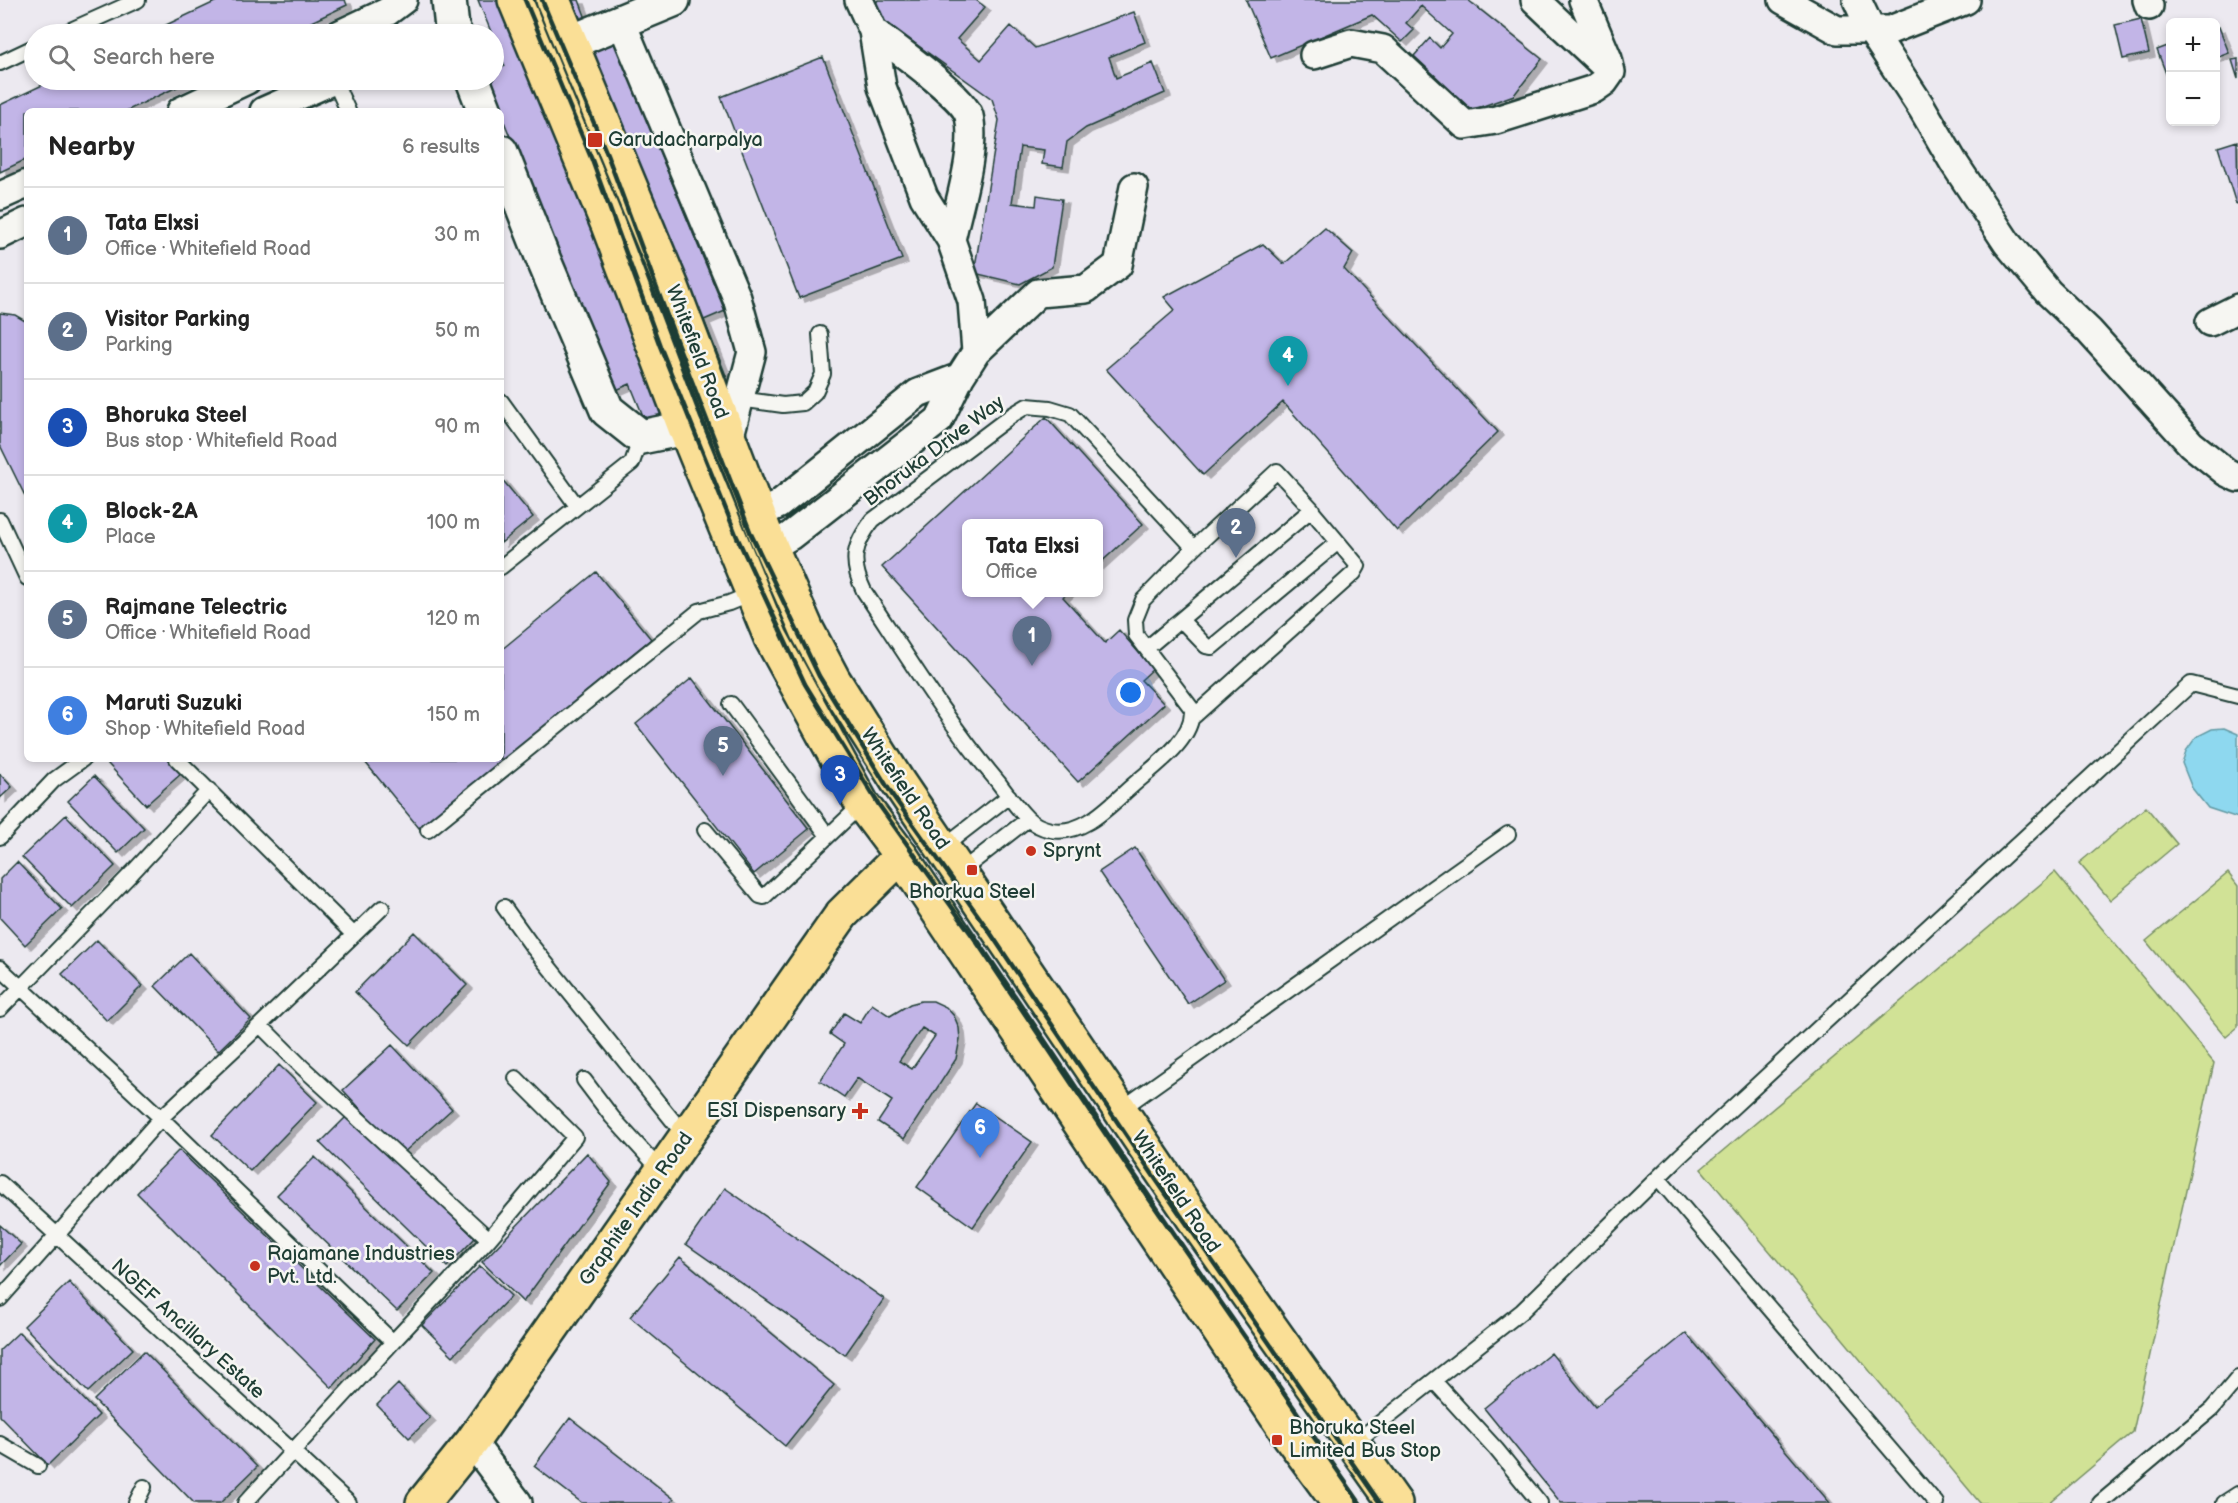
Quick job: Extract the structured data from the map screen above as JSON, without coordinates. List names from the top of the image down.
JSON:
{
  "streets": {
    "main road": ["Whitefield Road", "Graphite India Road"],
    "lane": ["Bhoruka Drive Way", "NGEF Ancillary Estate"]
  },
  "crossings": [
    ["Whitefield Road", "Graphite India Road"]
  ],
  "places": {
    "transit": ["Garudacharpalya", "Bhorkua Steel", "Bhoruka Steel Limited Bus Stop"],
    "other": ["Sprynt", "Rajamane Industries Pvt. Ltd."],
    "health": ["ESI Dispensary"]
  },
  "page": {
    "map_buttons": ["+", "−"],
    "search": "Search here",
    "heading": ["Nearby", "6 results"],
    "list": [
      {
        "mark": "1",
        "name": "Tata Elxsi",
        "note": "Office · Whitefield Road",
        "value": "30 m"
      },
      {
        "mark": "2",
        "name": "Visitor Parking",
        "note": "Parking",
        "value": "50 m"
      },
      {
        "mark": "3",
        "name": "Bhoruka Steel",
        "note": "Bus stop · Whitefield Road",
        "value": "90 m"
      },
      {
        "mark": "4",
        "name": "Block-2A",
        "note": "Place",
        "value": "100 m"
      },
      {
        "mark": "5",
        "name": "Rajmane Telectric",
        "note": "Office · Whitefield Road",
        "value": "120 m"
      },
      {
        "mark": "6",
        "name": "Maruti Suzuki",
        "note": "Shop · Whitefield Road",
        "value": "150 m"
      }
    ],
    "pins": [
      "4",
      "2",
      "1",
      "5",
      "3",
      "6"
    ],
    "popup": ["Tata Elxsi", "Office"]
  }
}
